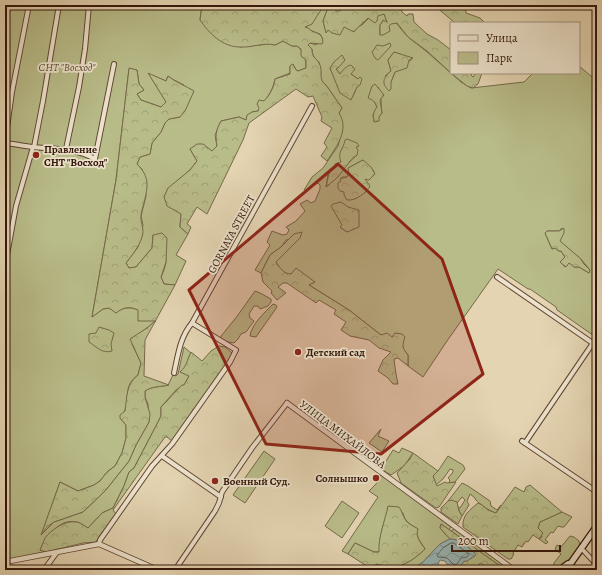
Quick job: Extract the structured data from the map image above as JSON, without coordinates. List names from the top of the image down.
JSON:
{
  "streets": {
    "street": ["GORNAYA STREET", "УЛИЦА МИХАЙЛОВА"]
  },
  "parks": ["СНТ \"Восход\""],
  "places": [
    "Правление СНТ \"Восход\"",
    "Детский сад",
    "Солнышко",
    "Военный Суд."
  ],
  "legend": ["Улица", "Парк"],
  "scale_bar": "200 m"
}
